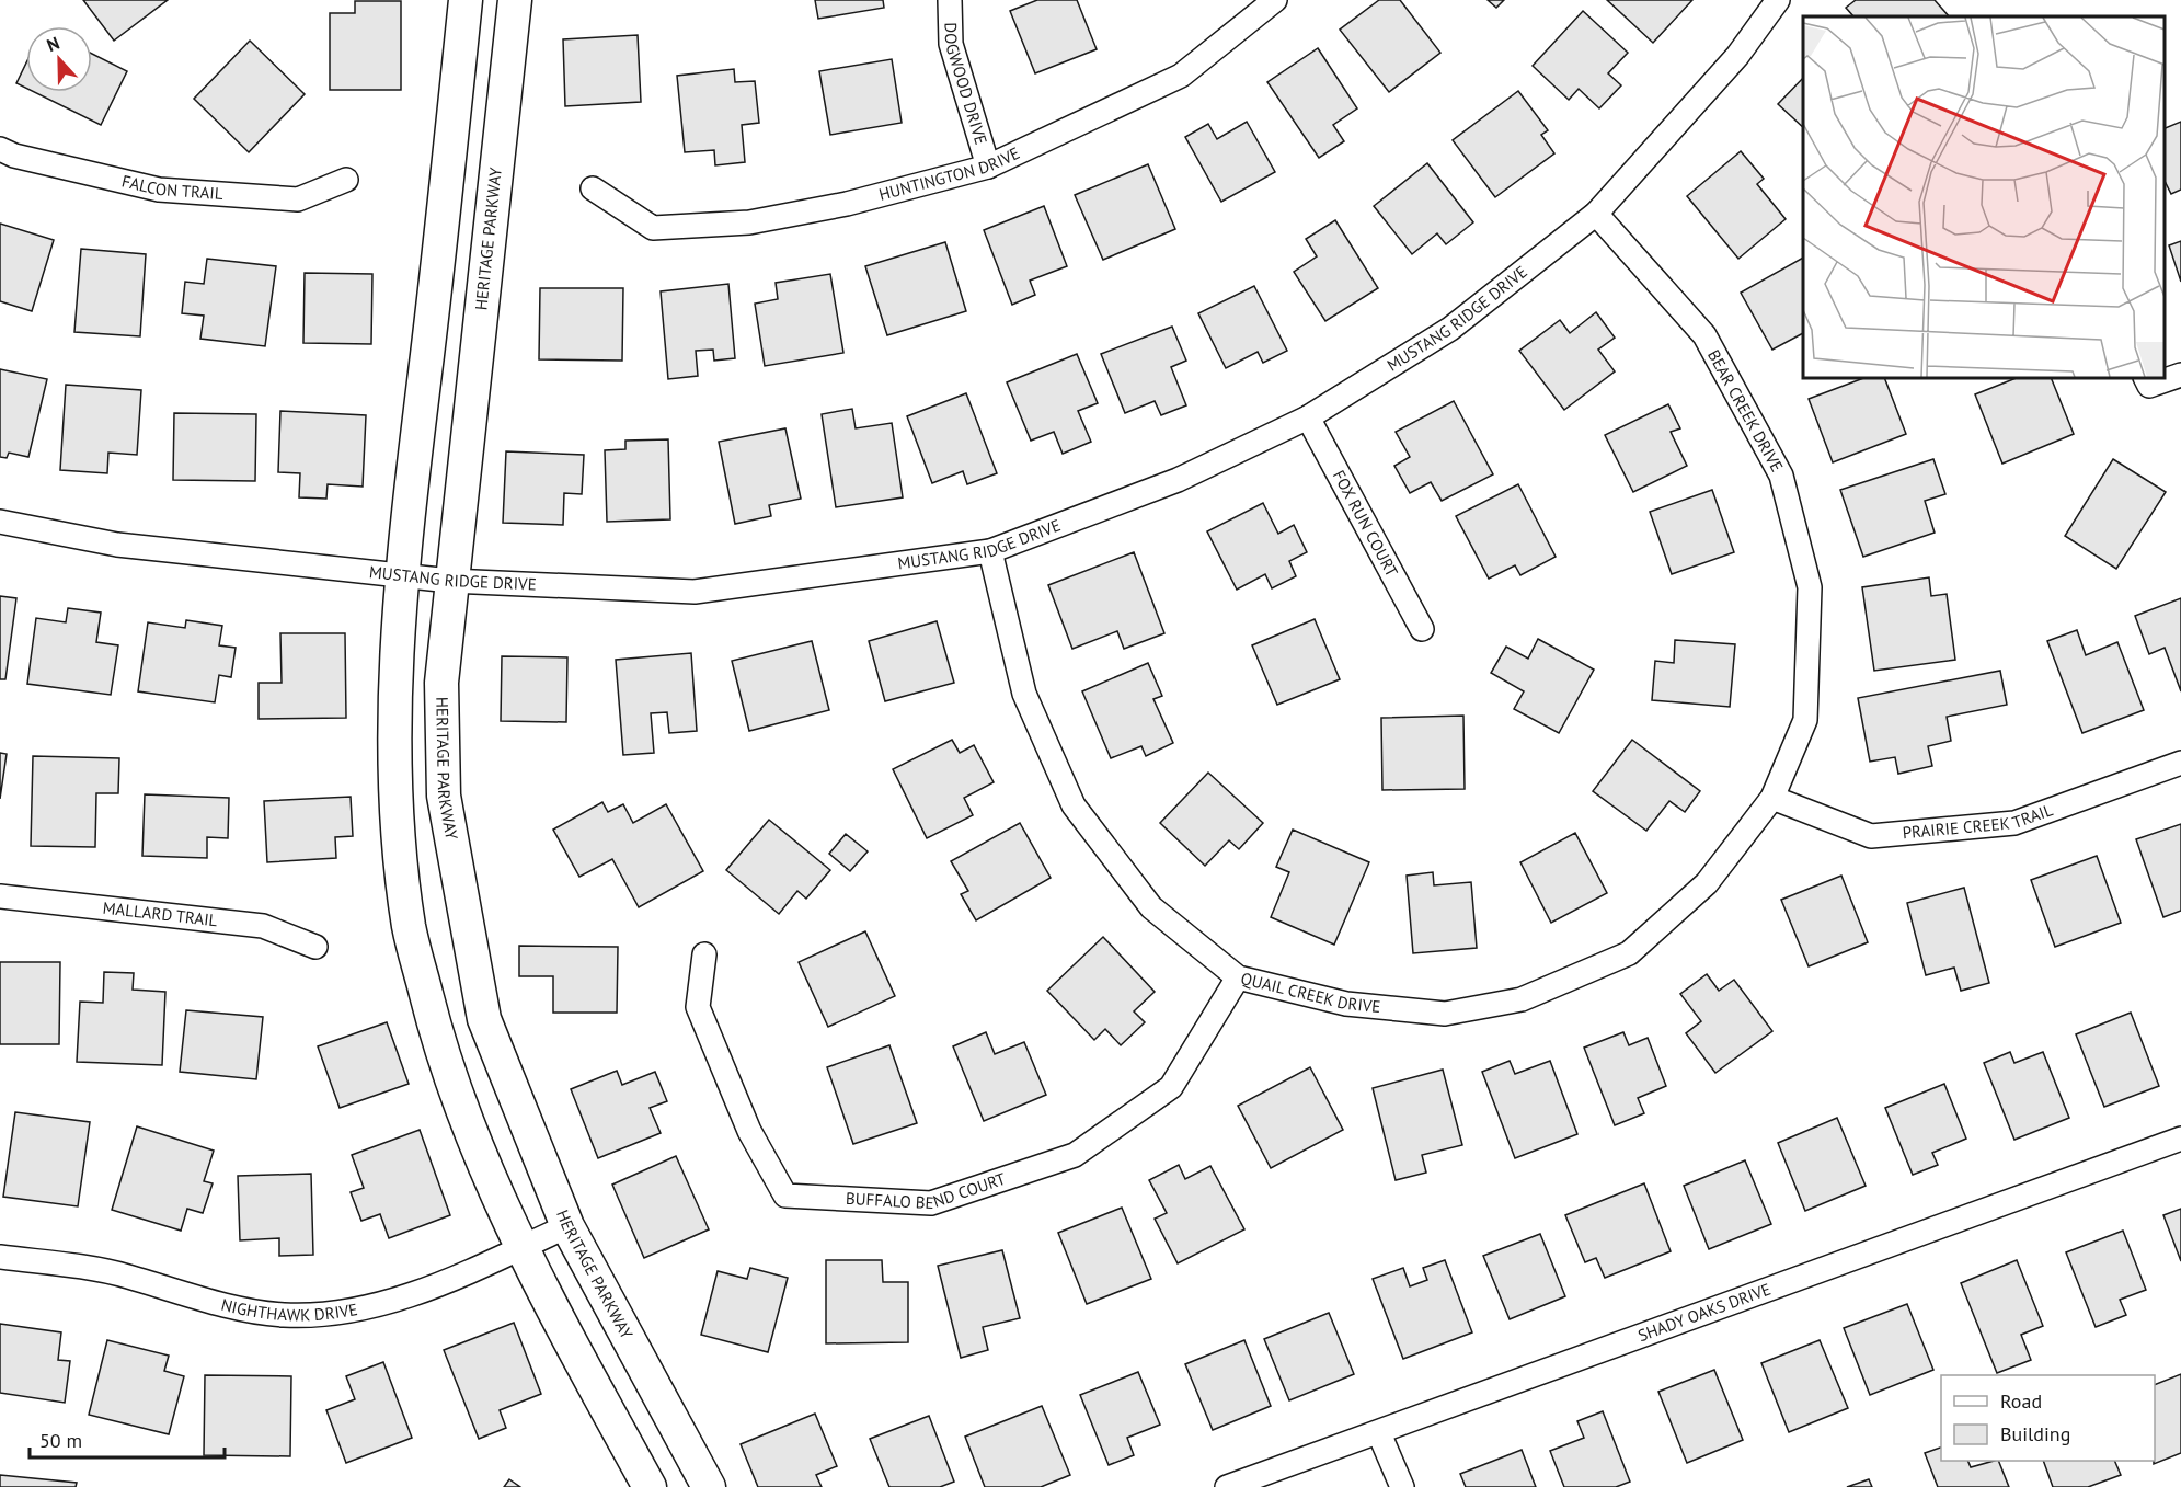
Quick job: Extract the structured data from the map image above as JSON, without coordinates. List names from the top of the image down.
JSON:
{
  "streets": {
    "main road": ["HERITAGE PARKWAY"],
    "street": [
      "DOGWOOD DRIVE",
      "HUNTINGTON DRIVE",
      "FALCON TRAIL",
      "MUSTANG RIDGE DRIVE",
      "BEAR CREEK DRIVE",
      "FOX RUN COURT",
      "PRAIRIE CREEK TRAIL",
      "MALLARD TRAIL",
      "QUAIL CREEK DRIVE",
      "BUFFALO BEND COURT",
      "NIGHTHAWK DRIVE",
      "SHADY OAKS DRIVE"
    ]
  },
  "crossings": [
    ["DOGWOOD DRIVE", "HUNTINGTON DRIVE"],
    ["HERITAGE PARKWAY", "MUSTANG RIDGE DRIVE"],
    ["HERITAGE PARKWAY", "NIGHTHAWK DRIVE"],
    ["MUSTANG RIDGE DRIVE", "BEAR CREEK DRIVE"],
    ["MUSTANG RIDGE DRIVE", "FOX RUN COURT"],
    ["MUSTANG RIDGE DRIVE", "QUAIL CREEK DRIVE"],
    ["BEAR CREEK DRIVE", "PRAIRIE CREEK TRAIL"],
    ["BEAR CREEK DRIVE", "QUAIL CREEK DRIVE"],
    ["PRAIRIE CREEK TRAIL", "QUAIL CREEK DRIVE"],
    ["QUAIL CREEK DRIVE", "BUFFALO BEND COURT"]
  ],
  "legend": ["Road", "Building"],
  "scale_bar": "50 m",
  "north": "top"
}
